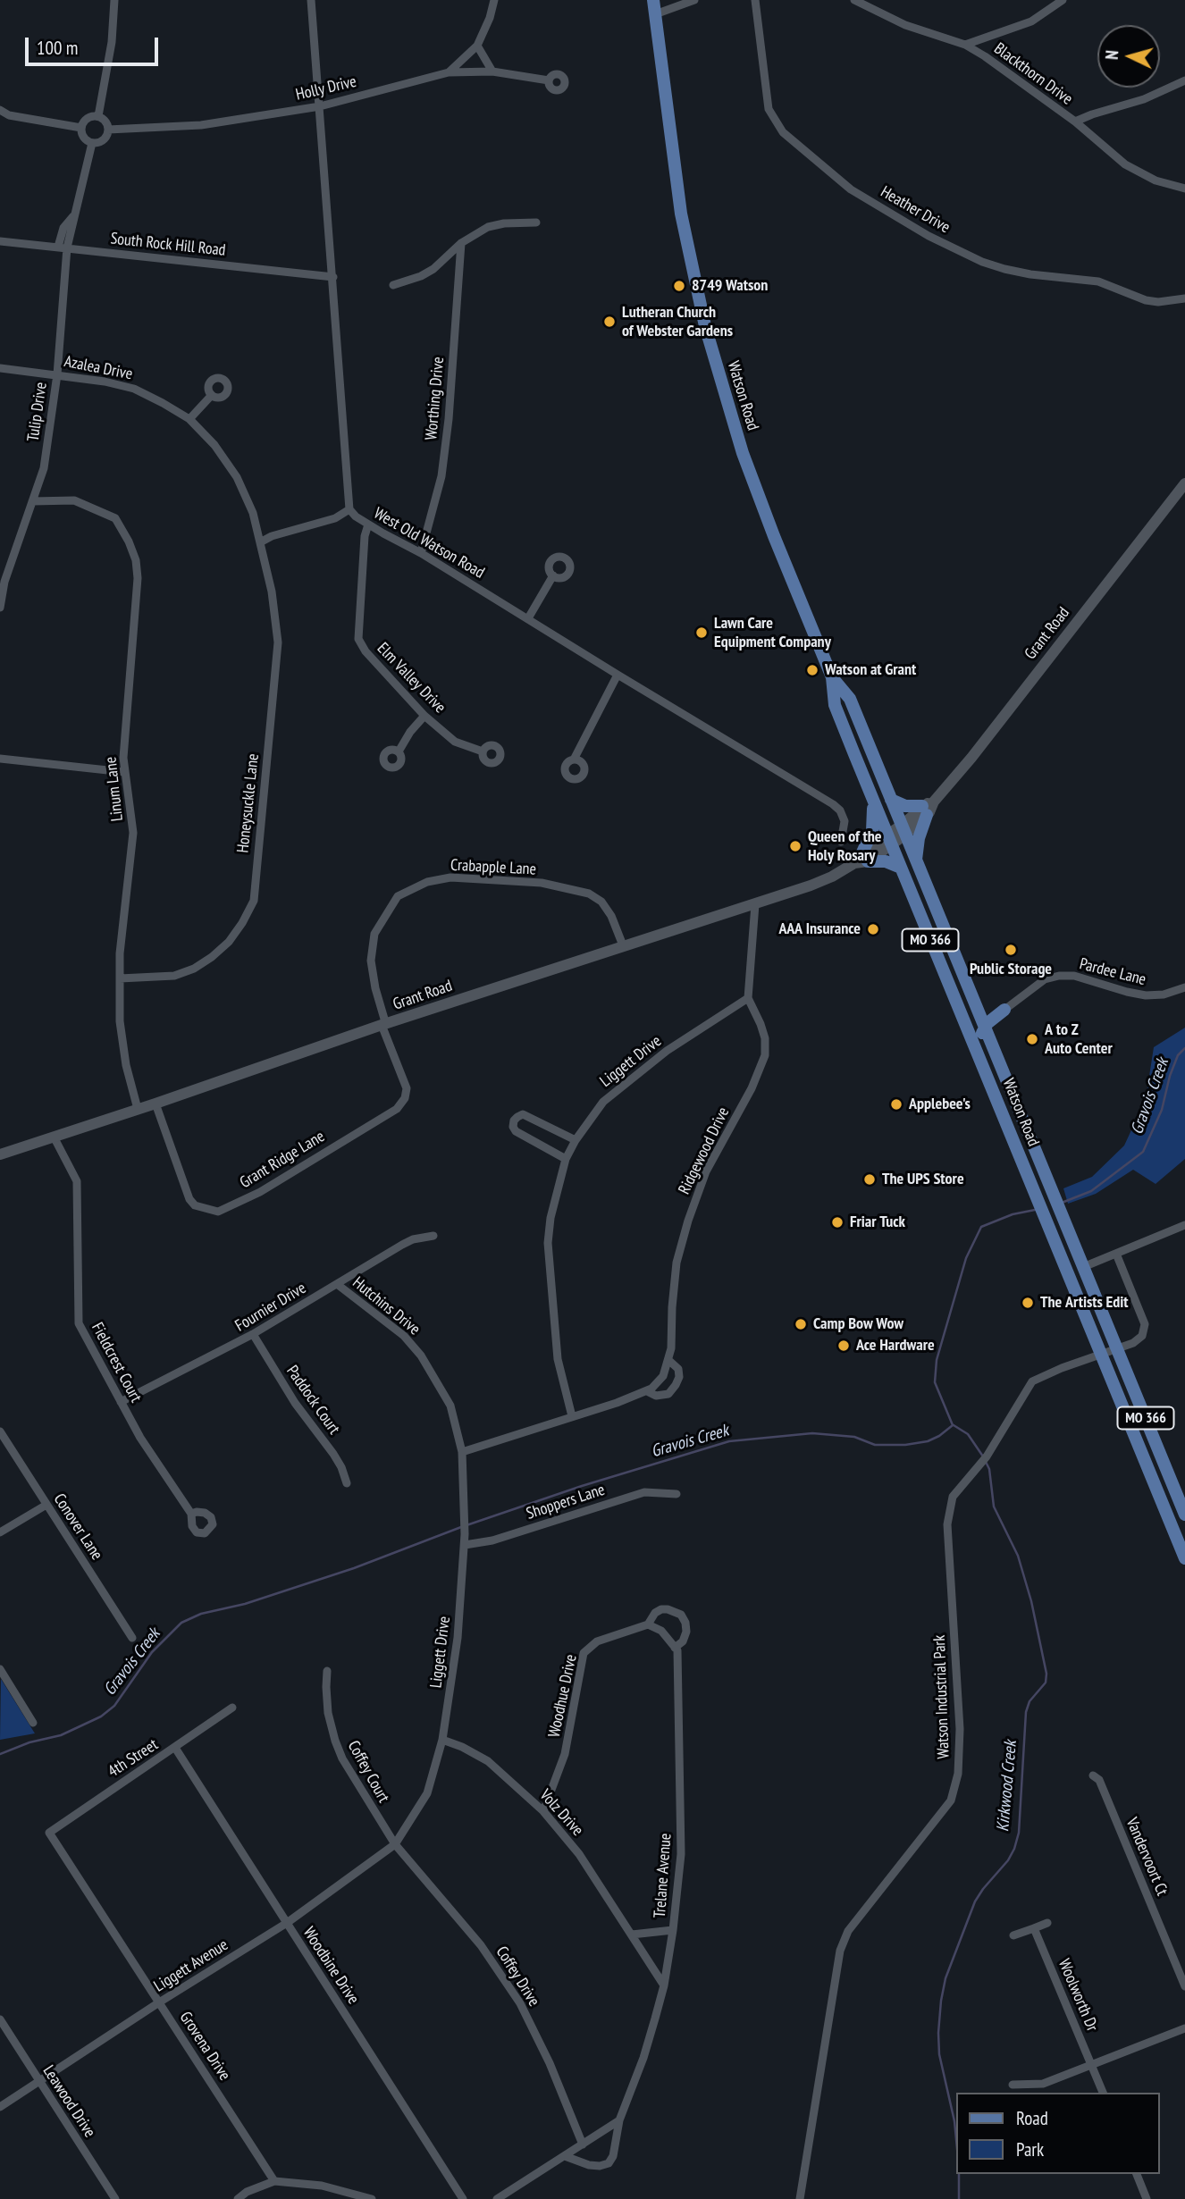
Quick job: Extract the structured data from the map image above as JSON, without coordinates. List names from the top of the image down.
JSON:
{
  "streets": {
    "main road": ["Watson Road", "MO 366"],
    "street": [
      "Blackthorn Drive",
      "Holly Drive",
      "Heather Drive",
      "South Rock Hill Road",
      "Azalea Drive",
      "Worthing Drive",
      "Tulip Drive",
      "West Old Watson Road",
      "Grant Road",
      "Elm Valley Drive",
      "Linum Lane",
      "Honeysuckle Lane",
      "Crabapple Lane",
      "Pardee Lane",
      "Liggett Drive",
      "Ridgewood Drive",
      "Grant Ridge Lane",
      "Hutchins Drive",
      "Fournier Drive",
      "Fieldcrest Court",
      "Paddock Court",
      "Shoppers Lane",
      "Conover Lane",
      "Woodhue Drive",
      "Watson Industrial Park",
      "4th Street",
      "Coffey Court",
      "Volz Drive",
      "Vandervoort Ct",
      "Trelane Avenue",
      "Liggett Avenue",
      "Woodbine Drive",
      "Coffey Drive",
      "Woolworth Dr",
      "Grovena Drive",
      "Leawood Drive"
    ]
  },
  "crossings": [
    ["Holly Drive", "Tulip Drive"],
    ["Holly Drive", "West Old Watson Road"],
    ["South Rock Hill Road", "Tulip Drive"],
    ["South Rock Hill Road", "West Old Watson Road"],
    ["Azalea Drive", "Tulip Drive"],
    ["Azalea Drive", "Honeysuckle Lane"],
    ["Watson Road", "Grant Road"],
    ["Watson Road", "Watson Industrial Park"],
    ["Worthing Drive", "West Old Watson Road"],
    ["Tulip Drive", "Linum Lane"],
    ["West Old Watson Road", "Elm Valley Drive"],
    ["Grant Road", "Linum Lane"],
    ["Grant Road", "Crabapple Lane"],
    ["Grant Road", "Grant Ridge Lane"],
    ["Grant Road", "Fieldcrest Court"],
    ["Linum Lane", "Honeysuckle Lane"],
    ["Crabapple Lane", "Grant Ridge Lane"],
    ["Liggett Drive", "Ridgewood Drive"],
    ["Liggett Drive", "Hutchins Drive"],
    ["Liggett Drive", "Shoppers Lane"],
    ["Liggett Drive", "Coffey Court"],
    ["Liggett Drive", "Volz Drive"],
    ["Liggett Drive", "Liggett Avenue"],
    ["Liggett Drive", "Coffey Drive"],
    ["Ridgewood Drive", "Hutchins Drive"],
    ["Hutchins Drive", "Fournier Drive"],
    ["Fournier Drive", "Fieldcrest Court"],
    ["Fournier Drive", "Paddock Court"],
    ["Woodhue Drive", "Volz Drive"],
    ["Woodhue Drive", "Trelane Avenue"],
    ["4th Street", "Woodbine Drive"],
    ["4th Street", "Grovena Drive"],
    ["Coffey Court", "Liggett Avenue"],
    ["Coffey Court", "Coffey Drive"],
    ["Volz Drive", "Trelane Avenue"],
    ["Liggett Avenue", "Woodbine Drive"],
    ["Liggett Avenue", "Coffey Drive"],
    ["Liggett Avenue", "Grovena Drive"],
    ["Liggett Avenue", "Leawood Drive"]
  ],
  "water": ["Gravois Creek", "Kirkwood Creek"],
  "places": [
    "8749 Watson",
    "Lutheran Church of Webster Gardens",
    "Lawn Care Equipment Company",
    "Watson at Grant",
    "Queen of the Holy Rosary",
    "AAA Insurance",
    "Public Storage",
    "A to Z Auto Center",
    "Applebee's",
    "The UPS Store",
    "Friar Tuck",
    "The Artists Edit",
    "Camp Bow Wow",
    "Ace Hardware"
  ],
  "legend": ["Road", "Park"],
  "scale_bar": "100 m",
  "north": "left"
}
